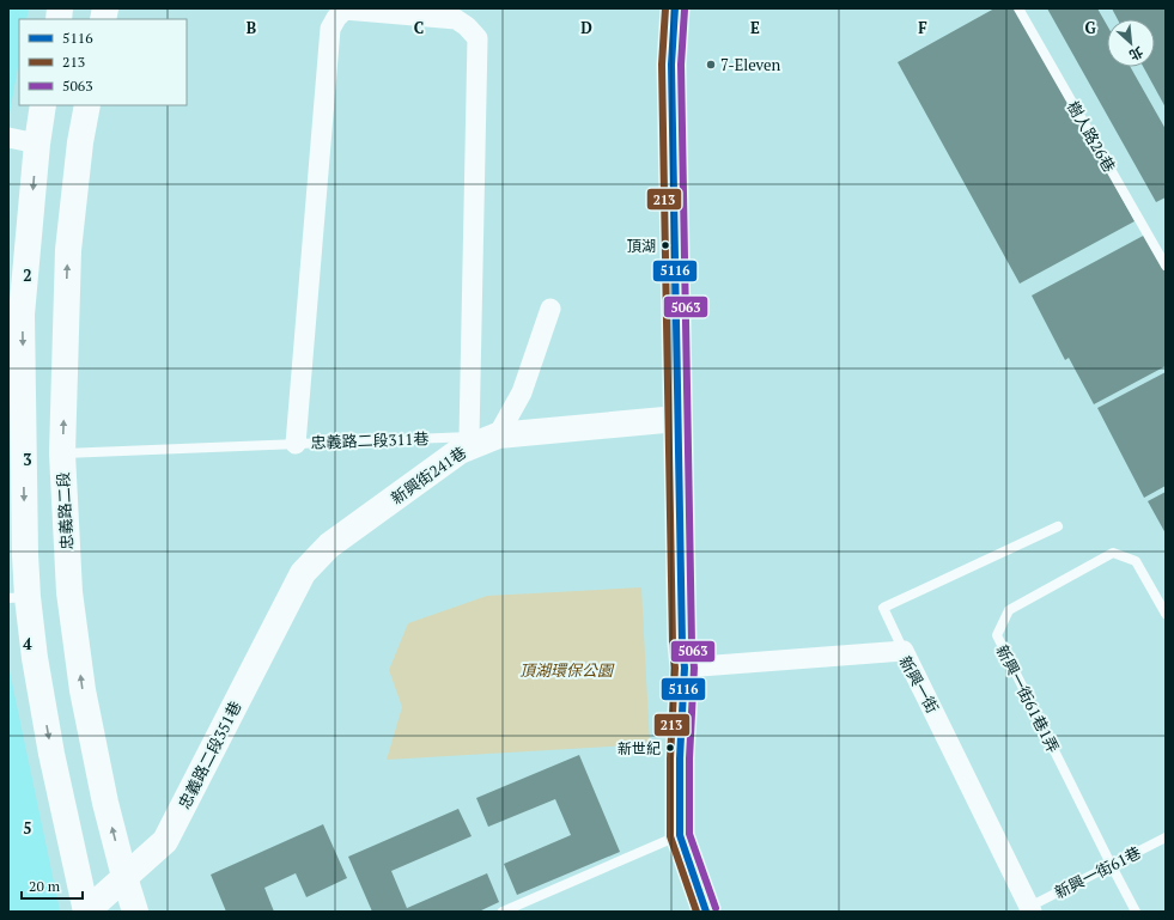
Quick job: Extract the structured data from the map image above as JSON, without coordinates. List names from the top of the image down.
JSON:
{
  "streets": {
    "main road": [
      "忠義路二段311巷",
      "新興街241巷",
      "忠義路二段",
      "忠義路二段351巷"
    ],
    "street": ["新興一街"],
    "lane": ["樹人路26巷", "新興一街61巷1弄", "新興一街61巷"]
  },
  "crossings": [
    ["忠義路二段311巷", "新興街241巷"],
    ["忠義路二段311巷", "忠義路二段"],
    ["新興街241巷", "忠義路二段351巷"],
    ["忠義路二段", "忠義路二段351巷"],
    ["新興一街", "新興一街61巷"],
    ["新興一街61巷1弄", "新興一街61巷"]
  ],
  "parks": ["頂湖環保公園"],
  "places": ["7-Eleven", "頂湖", "新世紀"],
  "lines": ["transit line 5116", "transit line 213", "transit line 5063"],
  "legend": ["5116", "213", "5063"],
  "scale_bar": "20 m",
  "north": "bottom right",
  "grid": {
    "columns": [
      "B",
      "C",
      "D",
      "E",
      "F",
      "G"
    ],
    "rows": [
      "2",
      "3",
      "4",
      "5"
    ]
  }
}
